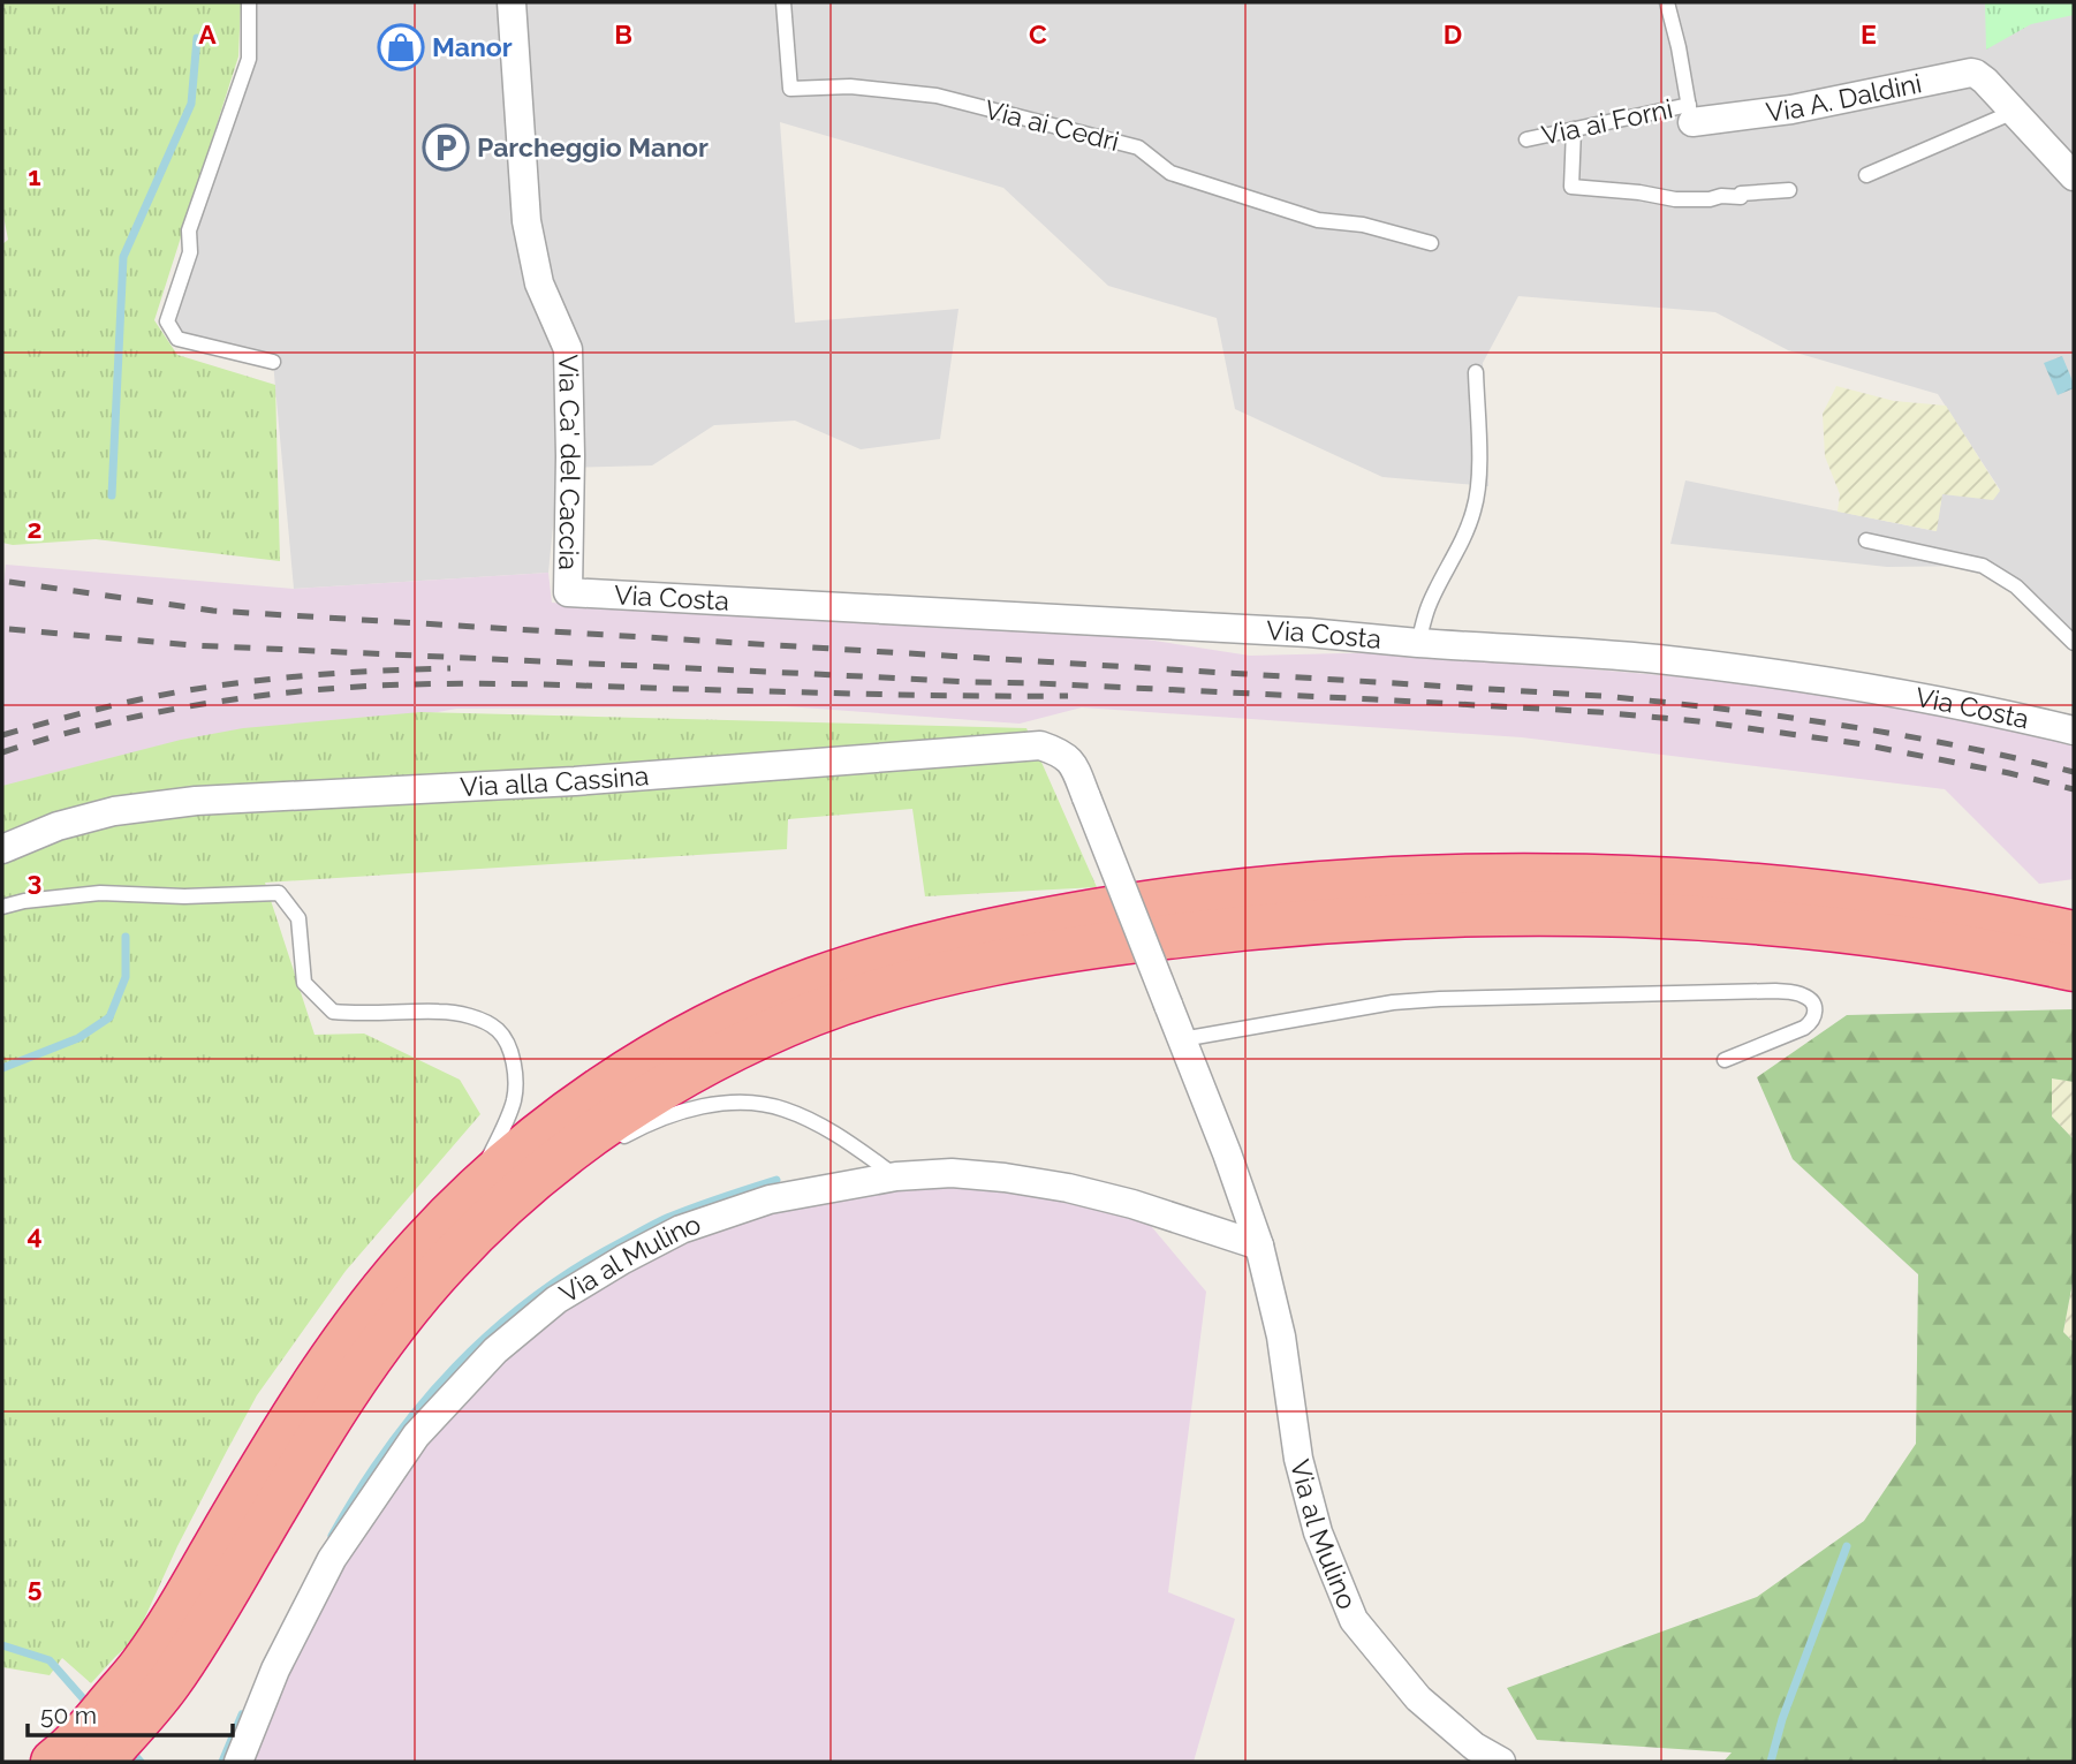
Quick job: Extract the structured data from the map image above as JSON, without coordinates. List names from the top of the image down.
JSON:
{
  "streets": {
    "street": [
      "Via A. Daldini",
      "Via Ca' del Caccia",
      "Via Costa",
      "Via alla Cassina",
      "Via al Mulino"
    ],
    "lane": ["Via ai Forni", "Via ai Cedri"]
  },
  "crossings": [
    ["Via A. Daldini", "Via ai Forni"],
    ["Via Ca' del Caccia", "Via Costa"],
    ["Via alla Cassina", "Via al Mulino"]
  ],
  "places": {
    "shop": ["Manor"],
    "parking": ["Parcheggio Manor"]
  },
  "scale_bar": "50 m",
  "grid": {
    "columns": [
      "A",
      "B",
      "C",
      "D",
      "E"
    ],
    "rows": [
      "1",
      "2",
      "3",
      "4",
      "5"
    ]
  }
}
